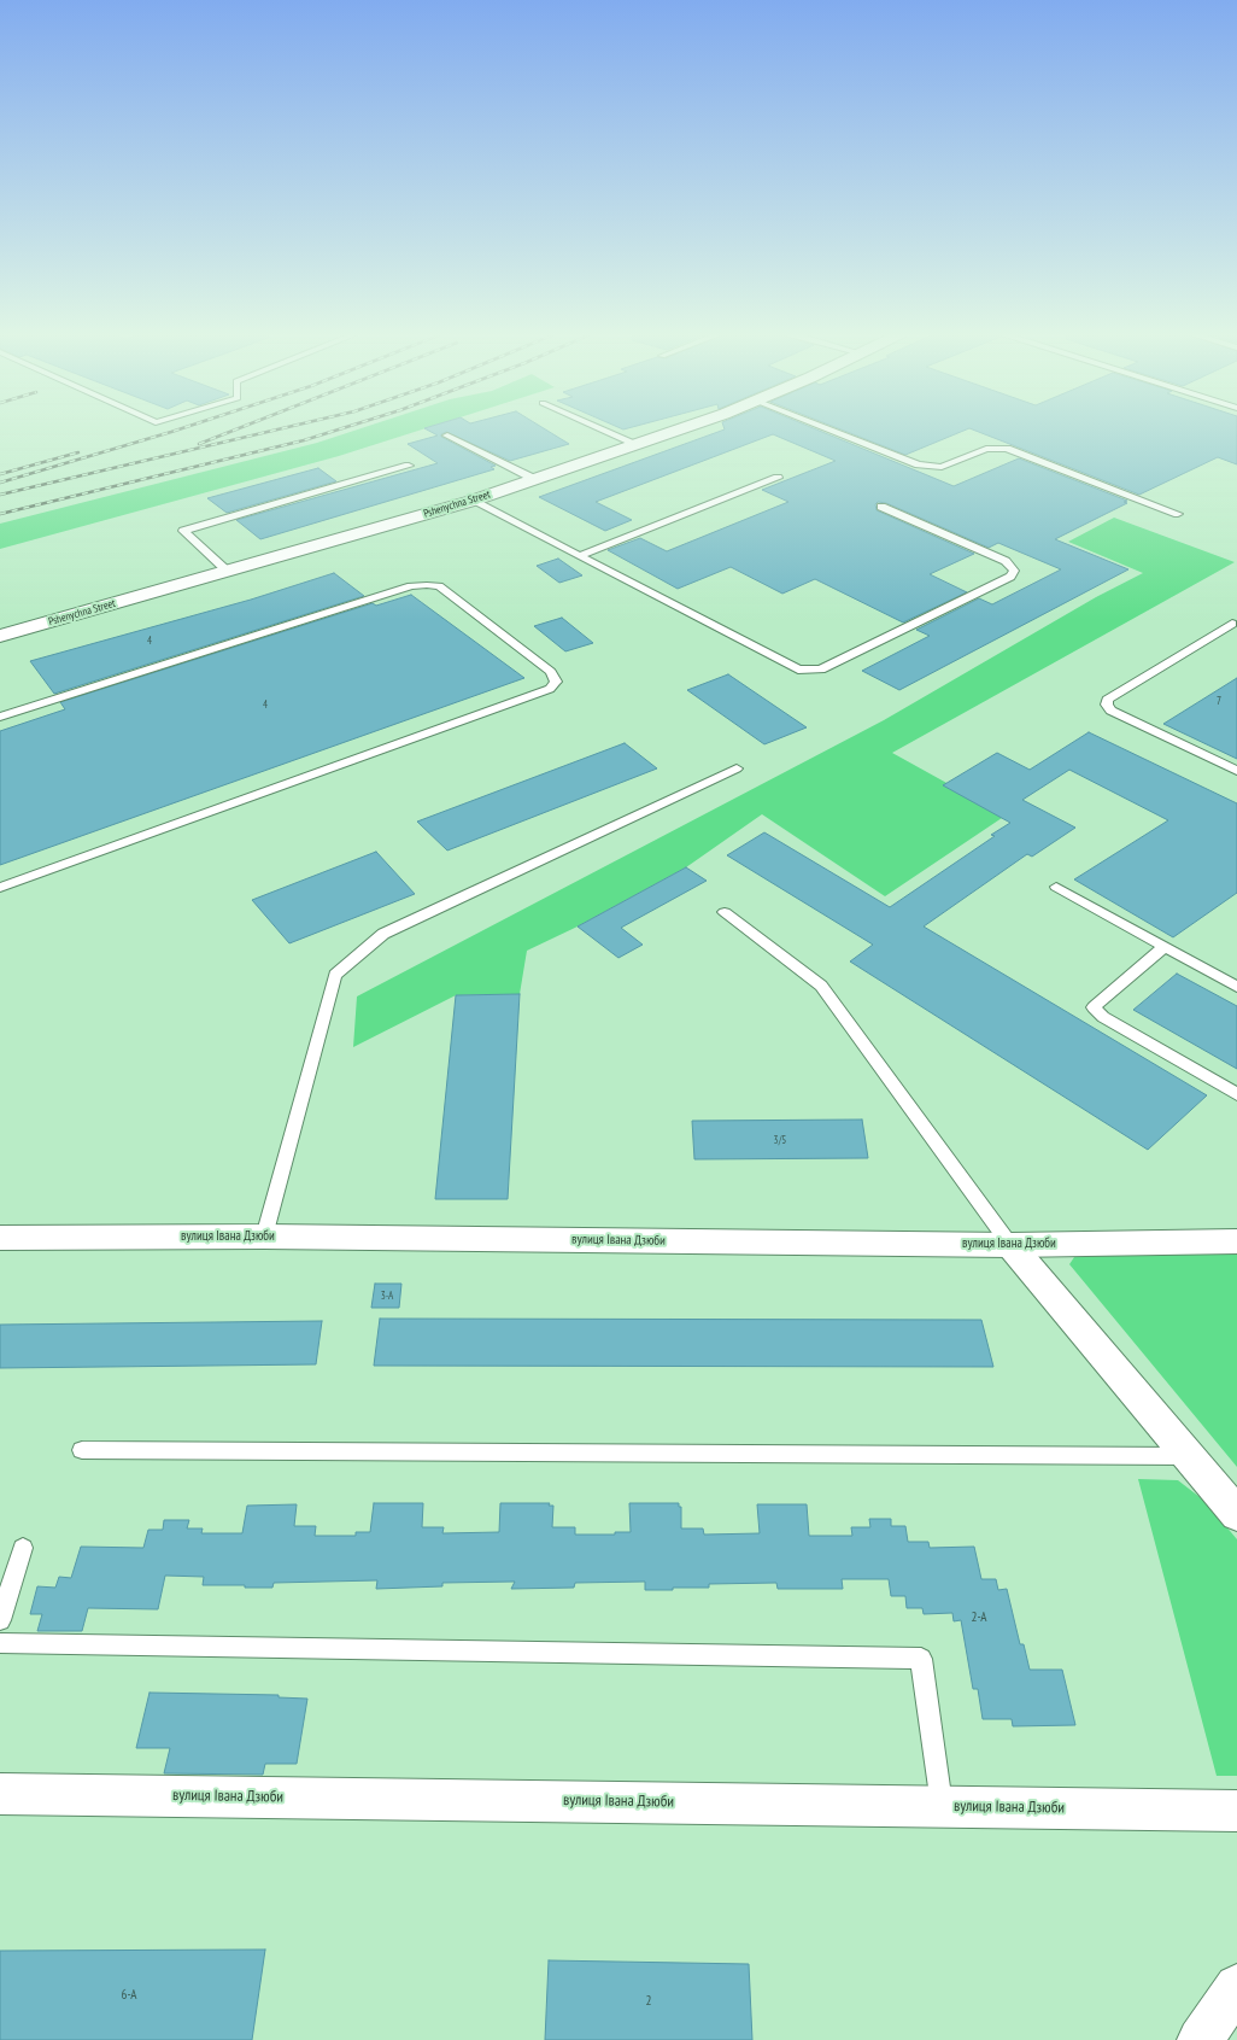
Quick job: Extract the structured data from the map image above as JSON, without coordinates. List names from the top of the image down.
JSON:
{
  "streets": {
    "street": ["Pshenychna Street", "вулиця Івана Дзюби"]
  },
  "house_numbers": [
    "4",
    "7",
    "4",
    "3/5",
    "3-А",
    "2-А",
    "6-А",
    "2"
  ]
}
